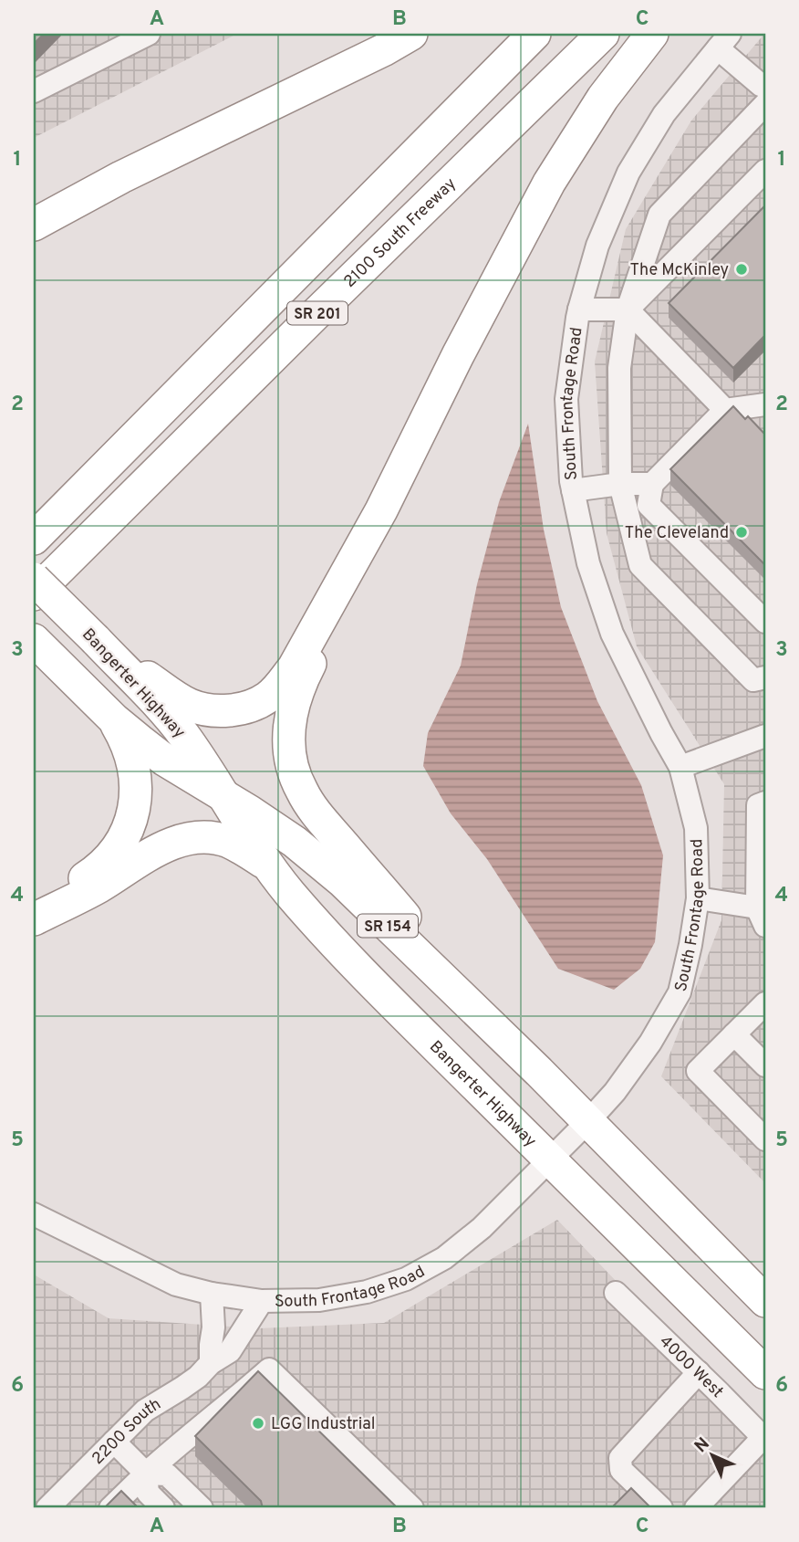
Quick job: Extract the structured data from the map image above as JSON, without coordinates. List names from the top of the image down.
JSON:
{
  "streets": {
    "highway": [
      "2100 South Freeway",
      "SR 201",
      "Bangerter Highway",
      "SR 154"
    ],
    "street": ["South Frontage Road", "4000 West", "2200 South"]
  },
  "crossings": [
    ["South Frontage Road", "Bangerter Highway"],
    ["South Frontage Road", "2200 South"]
  ],
  "places": ["The McKinley", "The Cleveland", "LGG Industrial"],
  "north": "top left",
  "grid": {
    "columns": ["A", "B", "C"],
    "rows": [
      "1",
      "2",
      "3",
      "4",
      "5",
      "6"
    ]
  }
}
